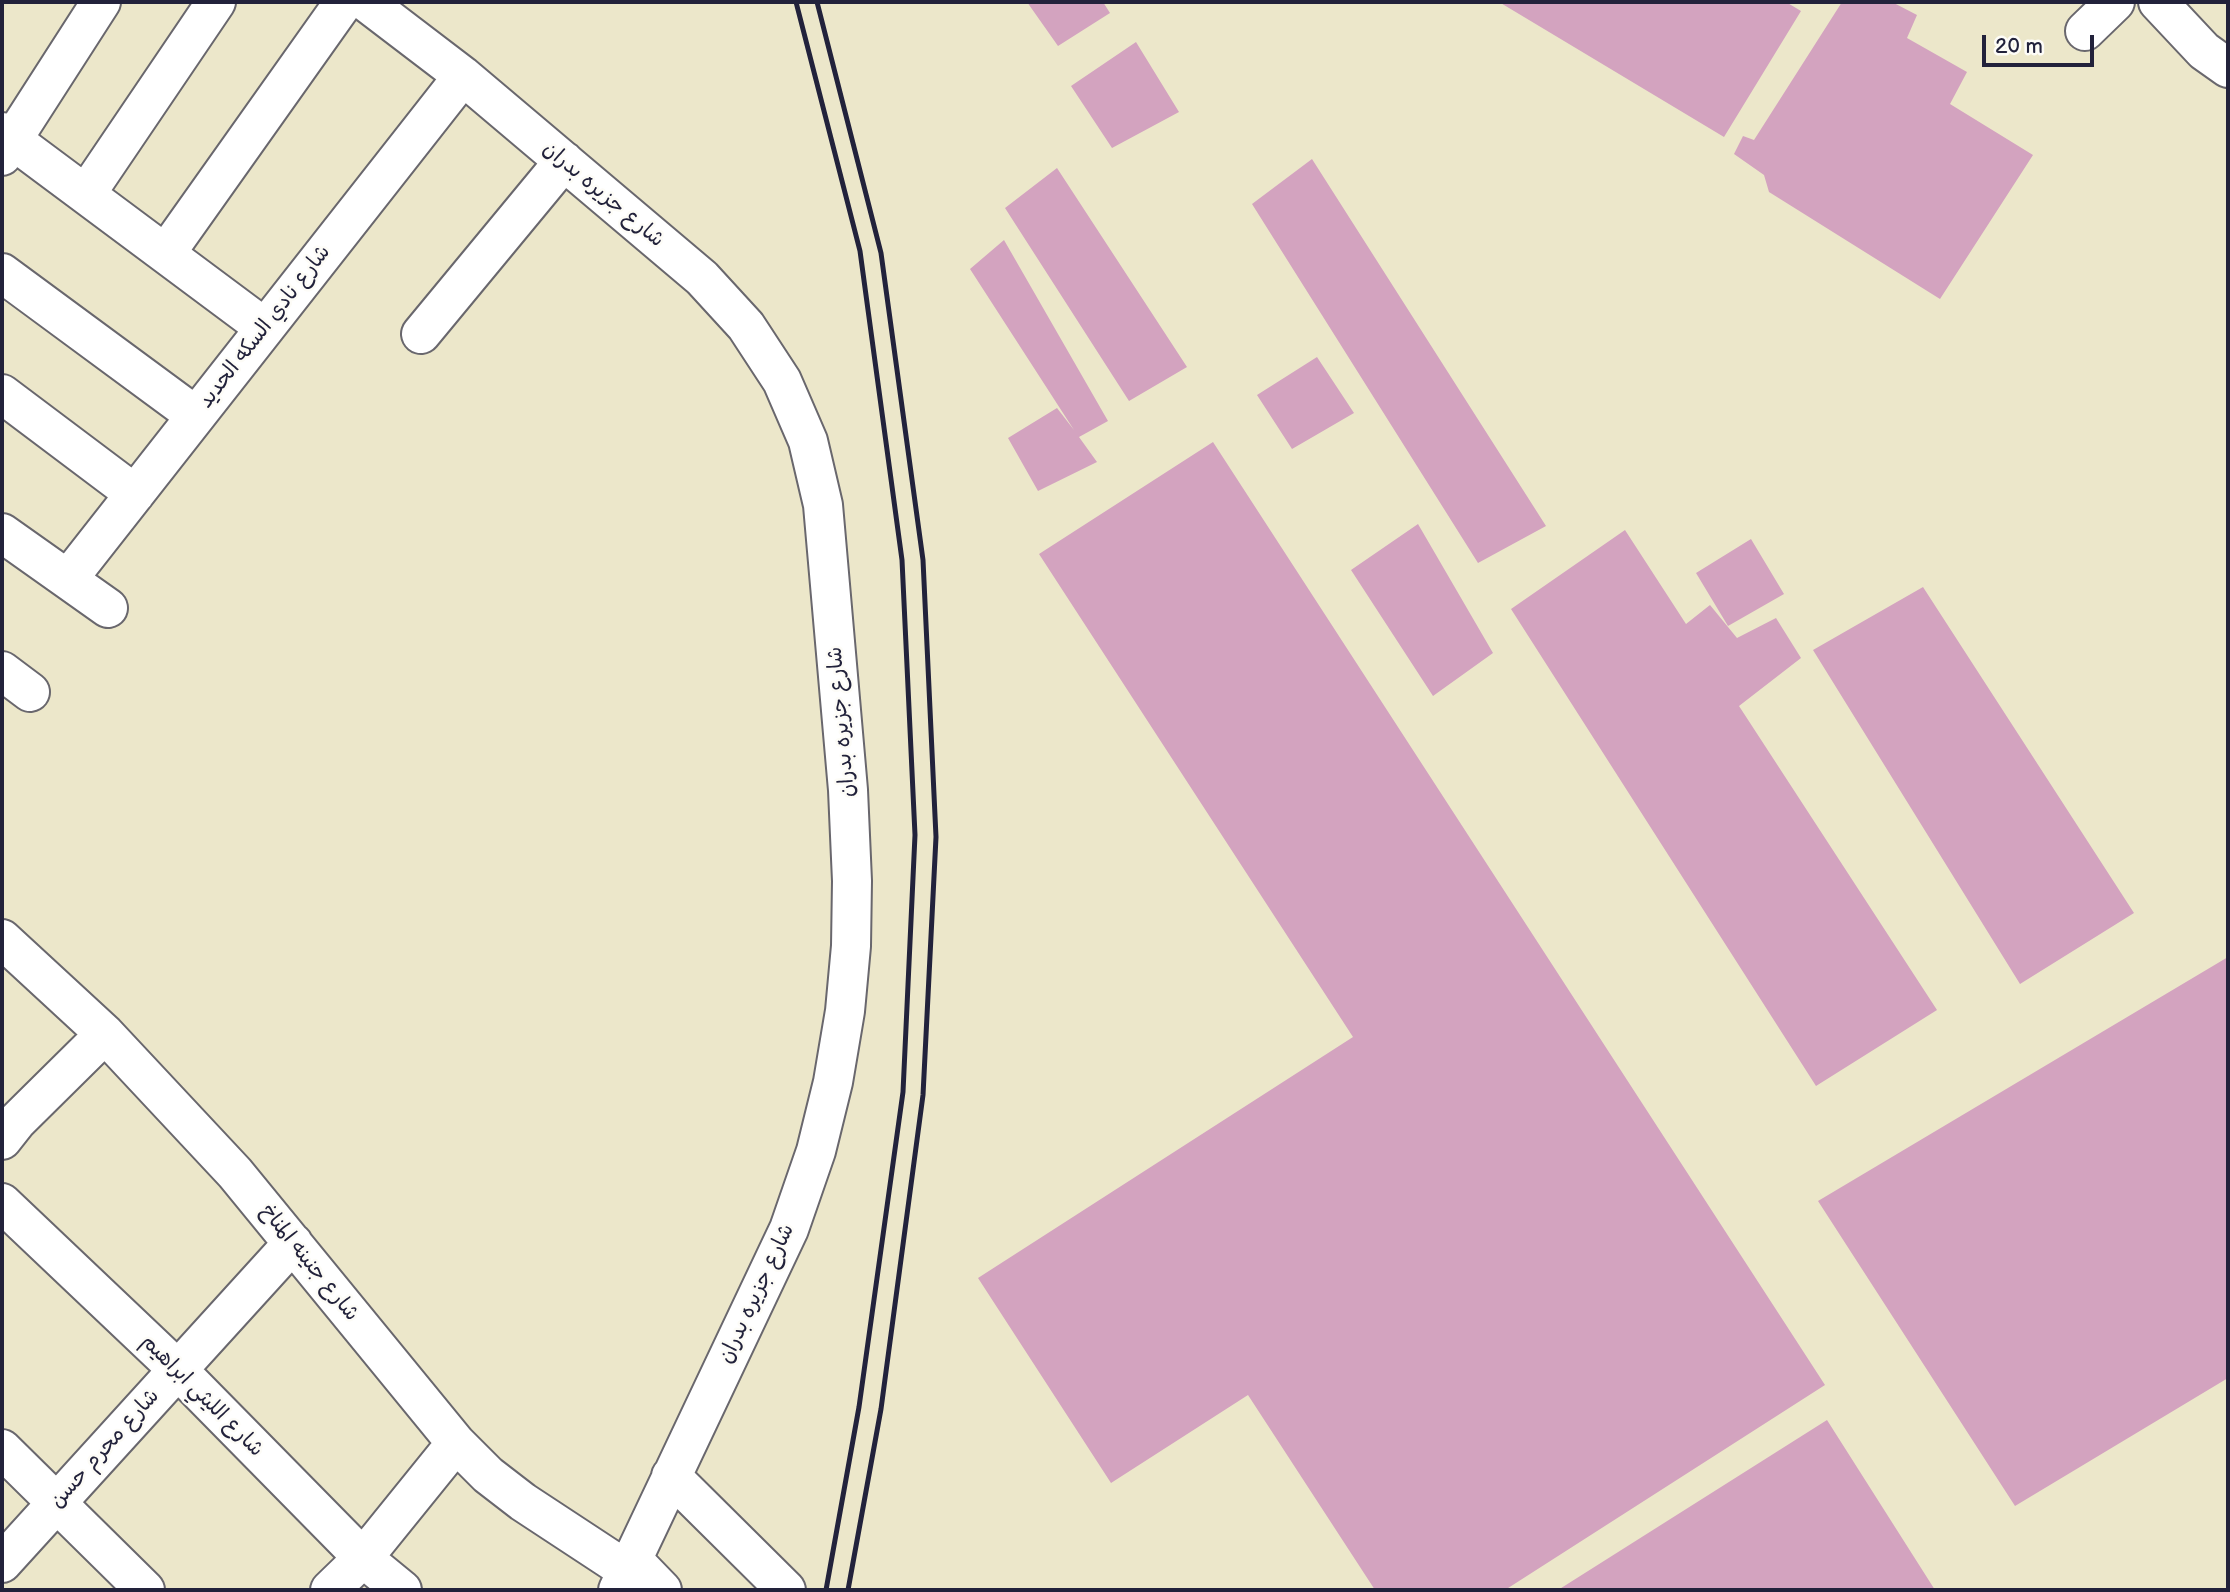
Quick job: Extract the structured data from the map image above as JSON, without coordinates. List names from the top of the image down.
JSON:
{
  "streets": {
    "street": [
      "شارع جزيره بدران",
      "شارع نادي السكه الحديد",
      "شارع جنينه المناخ",
      "شارع الليثي ابراهيم",
      "شارع محرم حسن"
    ]
  },
  "crossings": [
    ["شارع جزيره بدران", "شارع نادي السكه الحديد"],
    ["شارع جزيره بدران", "شارع جنينه المناخ"],
    ["شارع جنينه المناخ", "شارع محرم حسن"],
    ["شارع الليثي ابراهيم", "شارع محرم حسن"]
  ],
  "scale_bar": "20 m"
}
